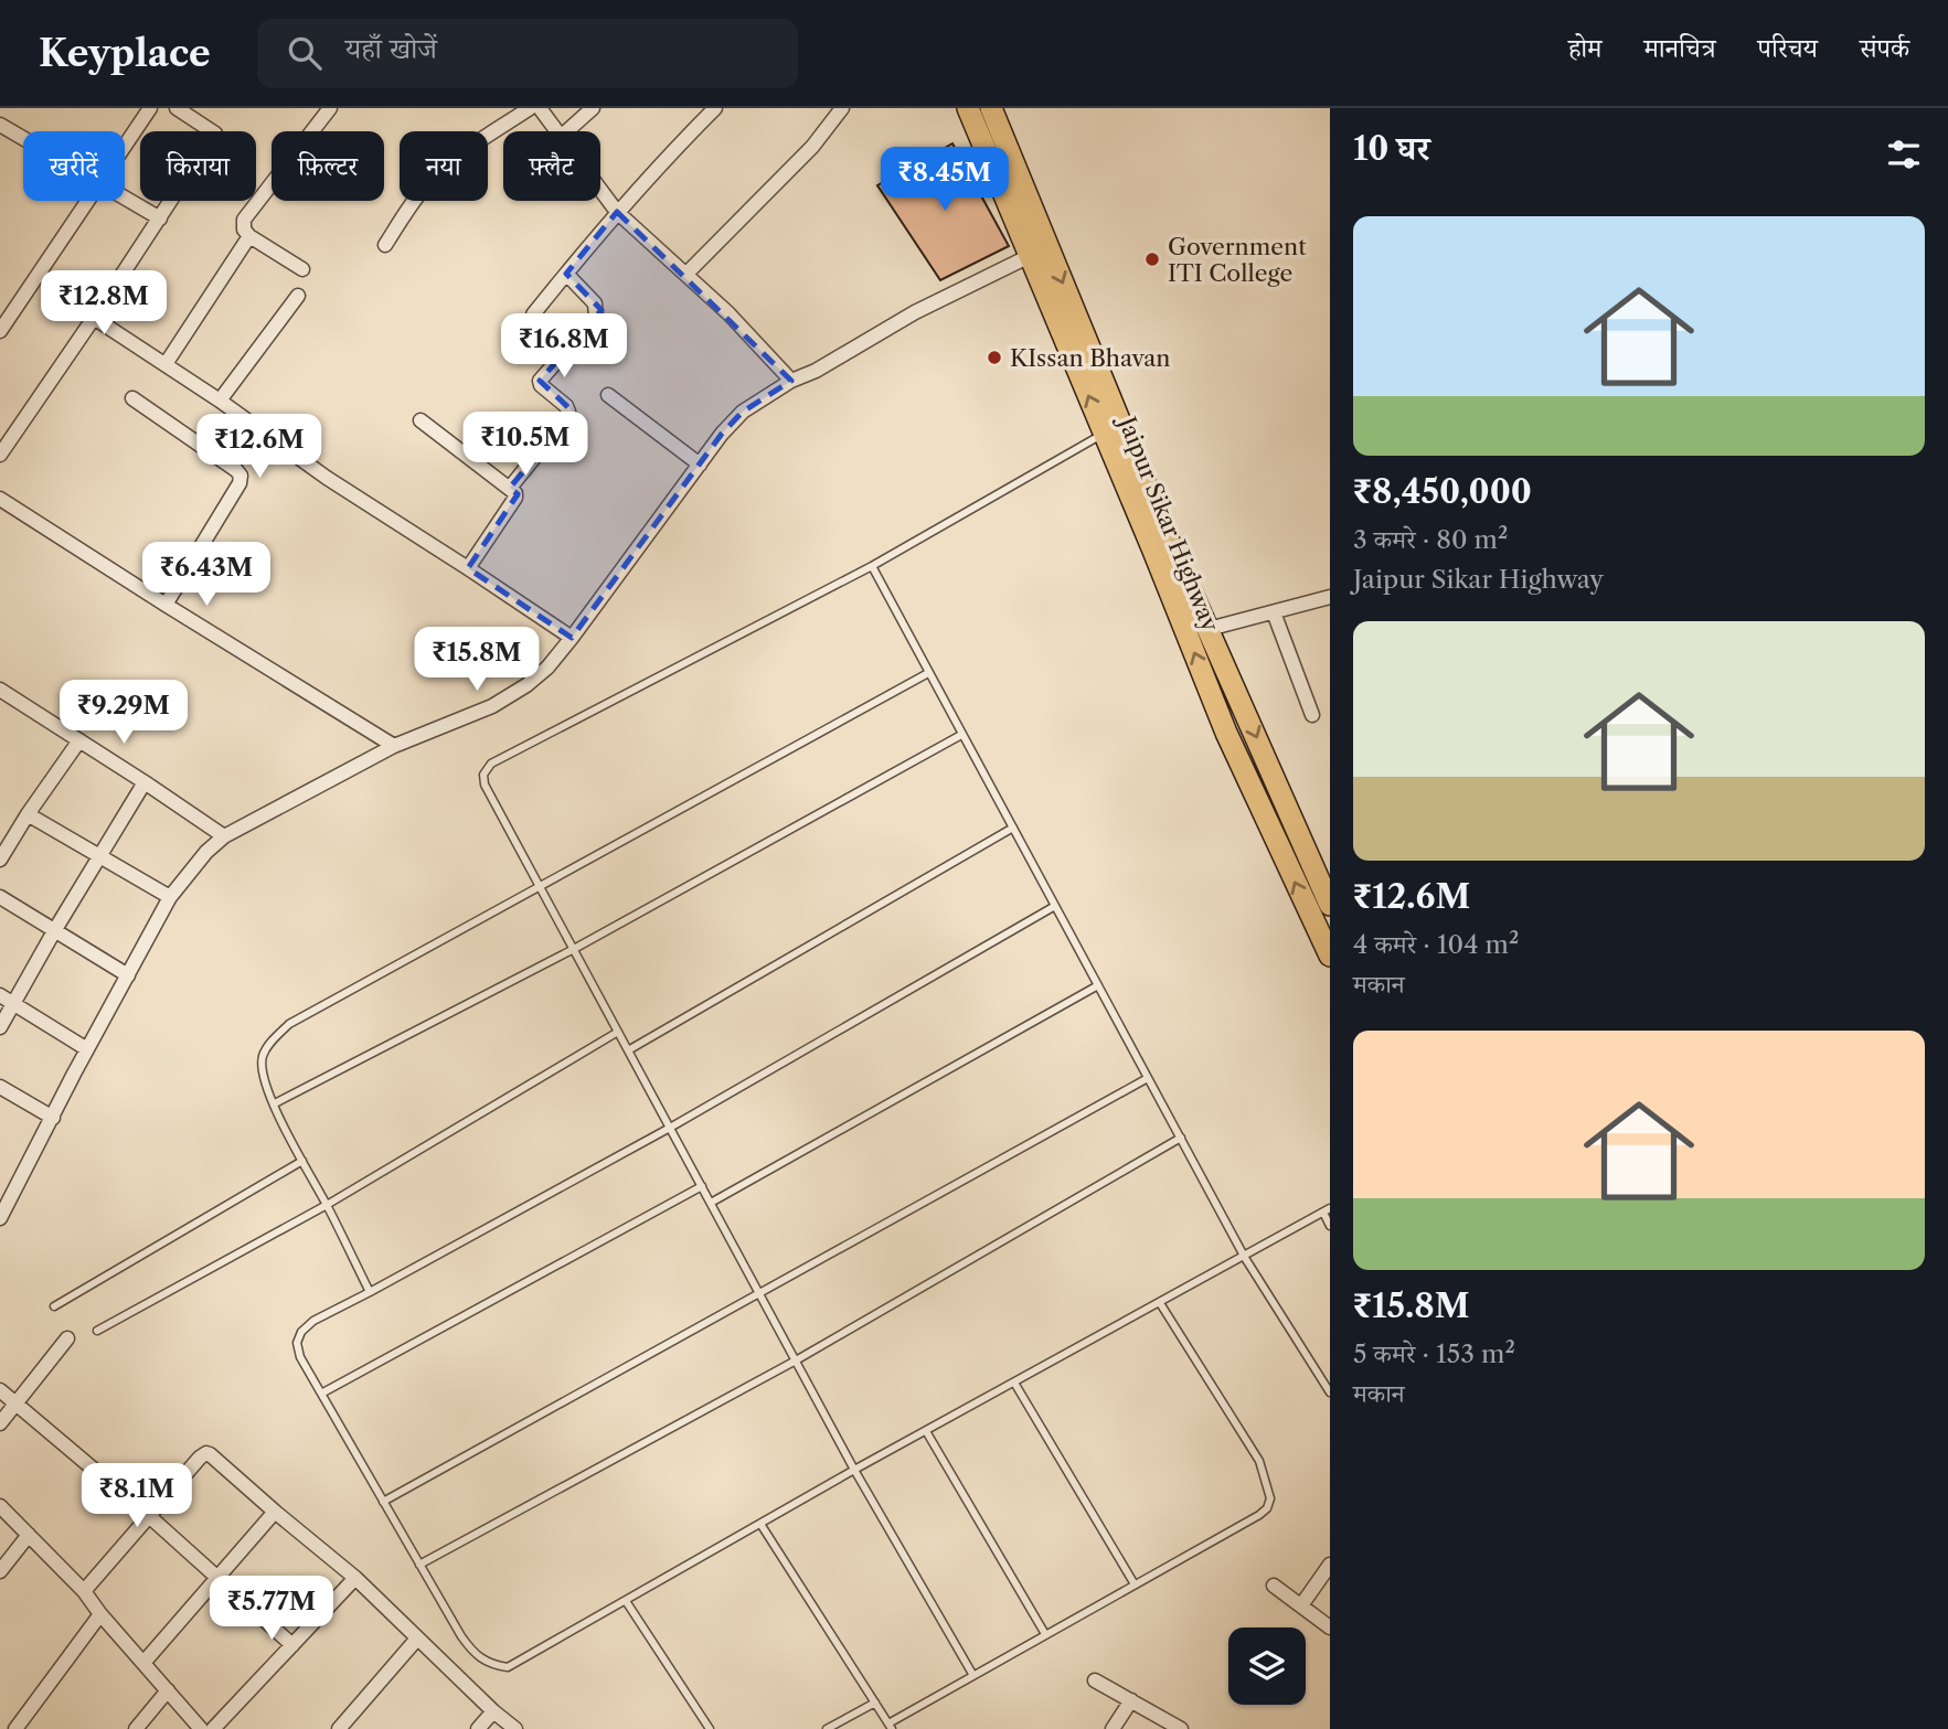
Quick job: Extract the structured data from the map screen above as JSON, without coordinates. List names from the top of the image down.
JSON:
{
  "streets": {
    "main road": ["Jaipur Sikar Highway"]
  },
  "places": ["Government ITI College", "KIssan Bhavan"],
  "page": {
    "header": "Keyplace",
    "search": "यहाँ खोजें",
    "nav": [
      "होम",
      "मानचित्र",
      "परिचय",
      "संपर्क"
    ],
    "heading": "10 घर",
    "chip": [
      "खरीदें",
      "किराया",
      "फ़िल्टर",
      "नया",
      "फ़्लैट"
    ],
    "price": [
      "₹8.45M",
      "₹12.8M",
      "₹16.8M",
      "₹10.5M",
      "₹12.6M",
      "₹6.43M",
      "₹15.8M",
      "₹9.29M",
      "₹8.1M",
      "₹5.77M"
    ],
    "list": [
      {
        "name": "₹8,450,000",
        "note": "3 कमरे · 80 m² · Jaipur Sikar Highway"
      },
      {
        "name": "₹12.6M",
        "note": "4 कमरे · 104 m² · मकान"
      },
      {
        "name": "₹15.8M",
        "note": "5 कमरे · 153 m² · मकान"
      }
    ]
  }
}
